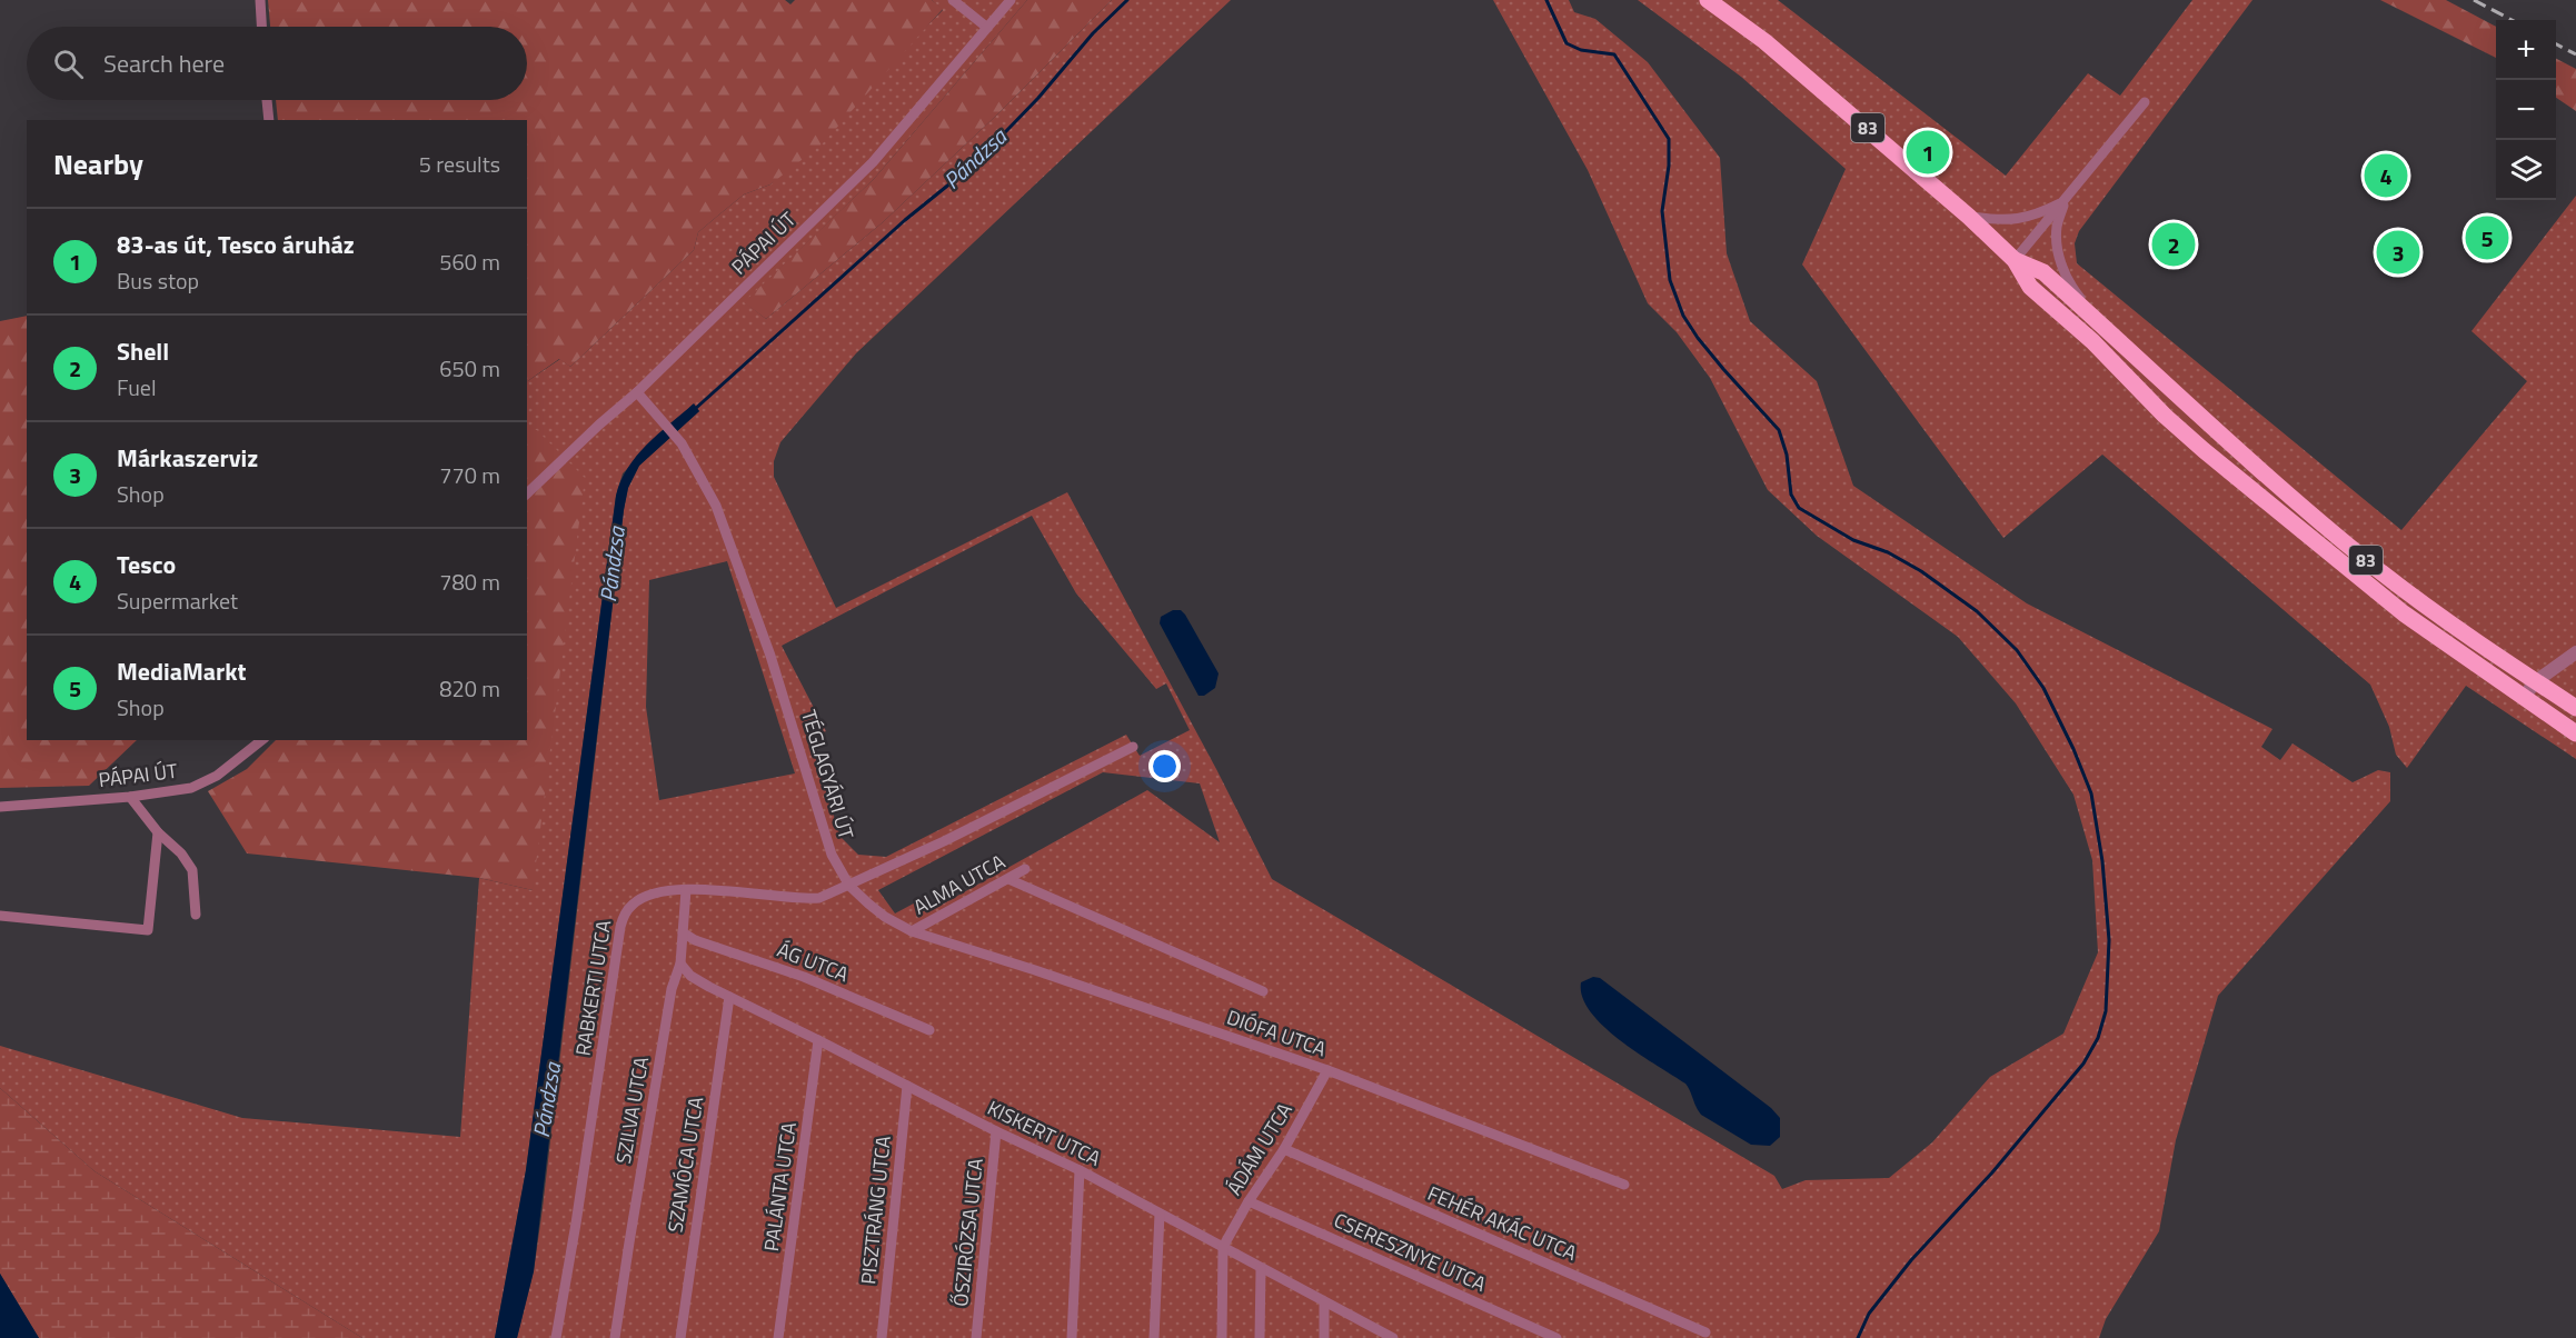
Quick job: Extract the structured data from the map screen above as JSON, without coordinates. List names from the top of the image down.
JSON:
{
  "streets": {
    "main road": ["83"],
    "street": [
      "PÁPAI ÚT",
      "TÉGLAGYÁRI ÚT",
      "ALMA UTCA",
      "ÁG UTCA",
      "RABKERTI UTCA",
      "DIÓFA UTCA",
      "SZILVA UTCA",
      "KISKERT UTCA",
      "ÁDÁM UTCA",
      "SZAMÓCA UTCA",
      "PALÁNTA UTCA",
      "PISZTRÁNG UTCA",
      "FEHÉR AKÁC UTCA",
      "ŐSZIRÓZSA UTCA",
      "CSERESZNYE UTCA"
    ]
  },
  "crossings": [
    ["PÁPAI ÚT", "TÉGLAGYÁRI ÚT"],
    ["TÉGLAGYÁRI ÚT", "RABKERTI UTCA"],
    ["ALMA UTCA", "DIÓFA UTCA"],
    ["ÁG UTCA", "SZILVA UTCA"],
    ["RABKERTI UTCA", "SZILVA UTCA"],
    ["DIÓFA UTCA", "ÁDÁM UTCA"],
    ["SZILVA UTCA", "KISKERT UTCA"],
    ["KISKERT UTCA", "ÁDÁM UTCA"],
    ["KISKERT UTCA", "SZAMÓCA UTCA"],
    ["KISKERT UTCA", "PALÁNTA UTCA"],
    ["KISKERT UTCA", "PISZTRÁNG UTCA"],
    ["KISKERT UTCA", "ŐSZIRÓZSA UTCA"],
    ["ÁDÁM UTCA", "FEHÉR AKÁC UTCA"],
    ["ÁDÁM UTCA", "CSERESZNYE UTCA"]
  ],
  "water": ["Pándzsa"],
  "page": {
    "map_buttons": ["+", "−"],
    "search": "Search here",
    "heading": ["Nearby", "5 results"],
    "pins": [
      "1",
      "4",
      "5",
      "2",
      "3"
    ],
    "list": [
      {
        "mark": "1",
        "name": "83-as út, Tesco áruház",
        "note": "Bus stop",
        "value": "560 m"
      },
      {
        "mark": "2",
        "name": "Shell",
        "note": "Fuel",
        "value": "650 m"
      },
      {
        "mark": "3",
        "name": "Márkaszerviz",
        "note": "Shop",
        "value": "770 m"
      },
      {
        "mark": "4",
        "name": "Tesco",
        "note": "Supermarket",
        "value": "780 m"
      },
      {
        "mark": "5",
        "name": "MediaMarkt",
        "note": "Shop",
        "value": "820 m"
      }
    ]
  }
}
